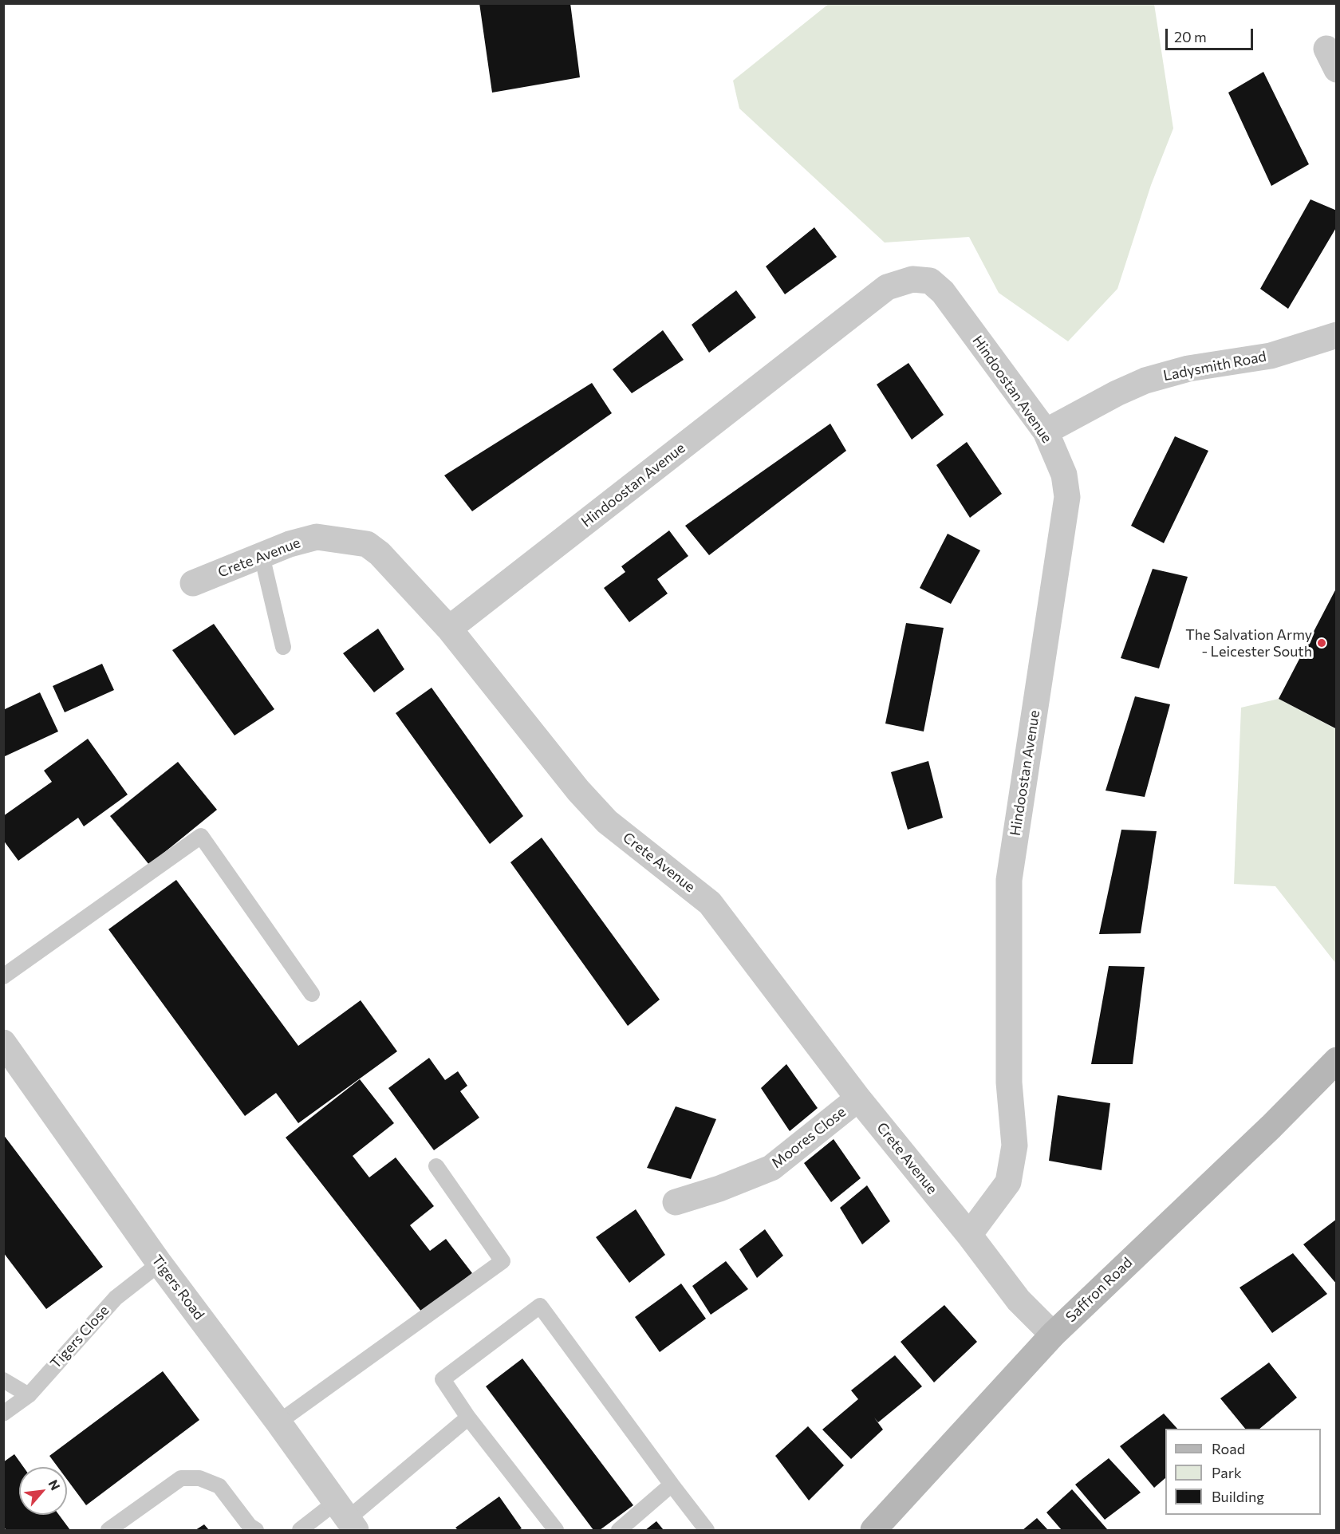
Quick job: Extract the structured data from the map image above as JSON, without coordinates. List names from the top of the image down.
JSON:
{
  "streets": {
    "main road": ["Saffron Road"],
    "street": [
      "Ladysmith Road",
      "Hindoostan Avenue",
      "Crete Avenue",
      "Moores Close",
      "Tigers Road"
    ],
    "lane": ["Tigers Close"]
  },
  "crossings": [
    ["Ladysmith Road", "Hindoostan Avenue"],
    ["Hindoostan Avenue", "Crete Avenue"],
    ["Crete Avenue", "Moores Close"],
    ["Crete Avenue", "Saffron Road"],
    ["Tigers Road", "Tigers Close"]
  ],
  "places": ["The Salvation Army - Leicester South"],
  "legend": ["Road", "Park", "Building"],
  "scale_bar": "20 m",
  "north": "top right"
}
